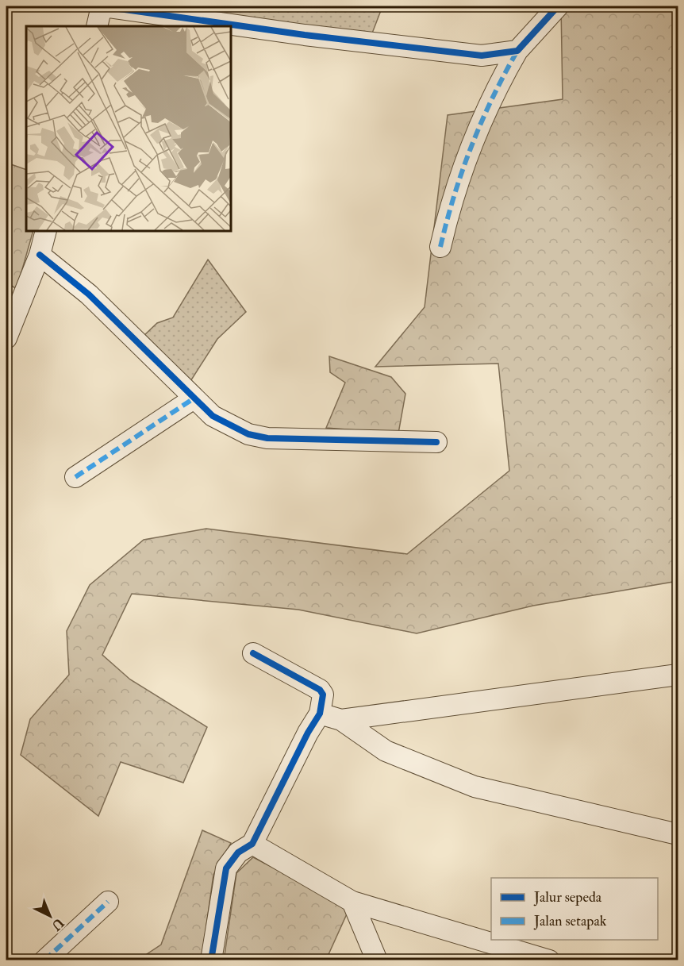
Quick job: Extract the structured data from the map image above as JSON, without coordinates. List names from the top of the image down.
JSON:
{
  "legend": ["Jalur sepeda", "Jalan setapak"],
  "north": "bottom right"
}
